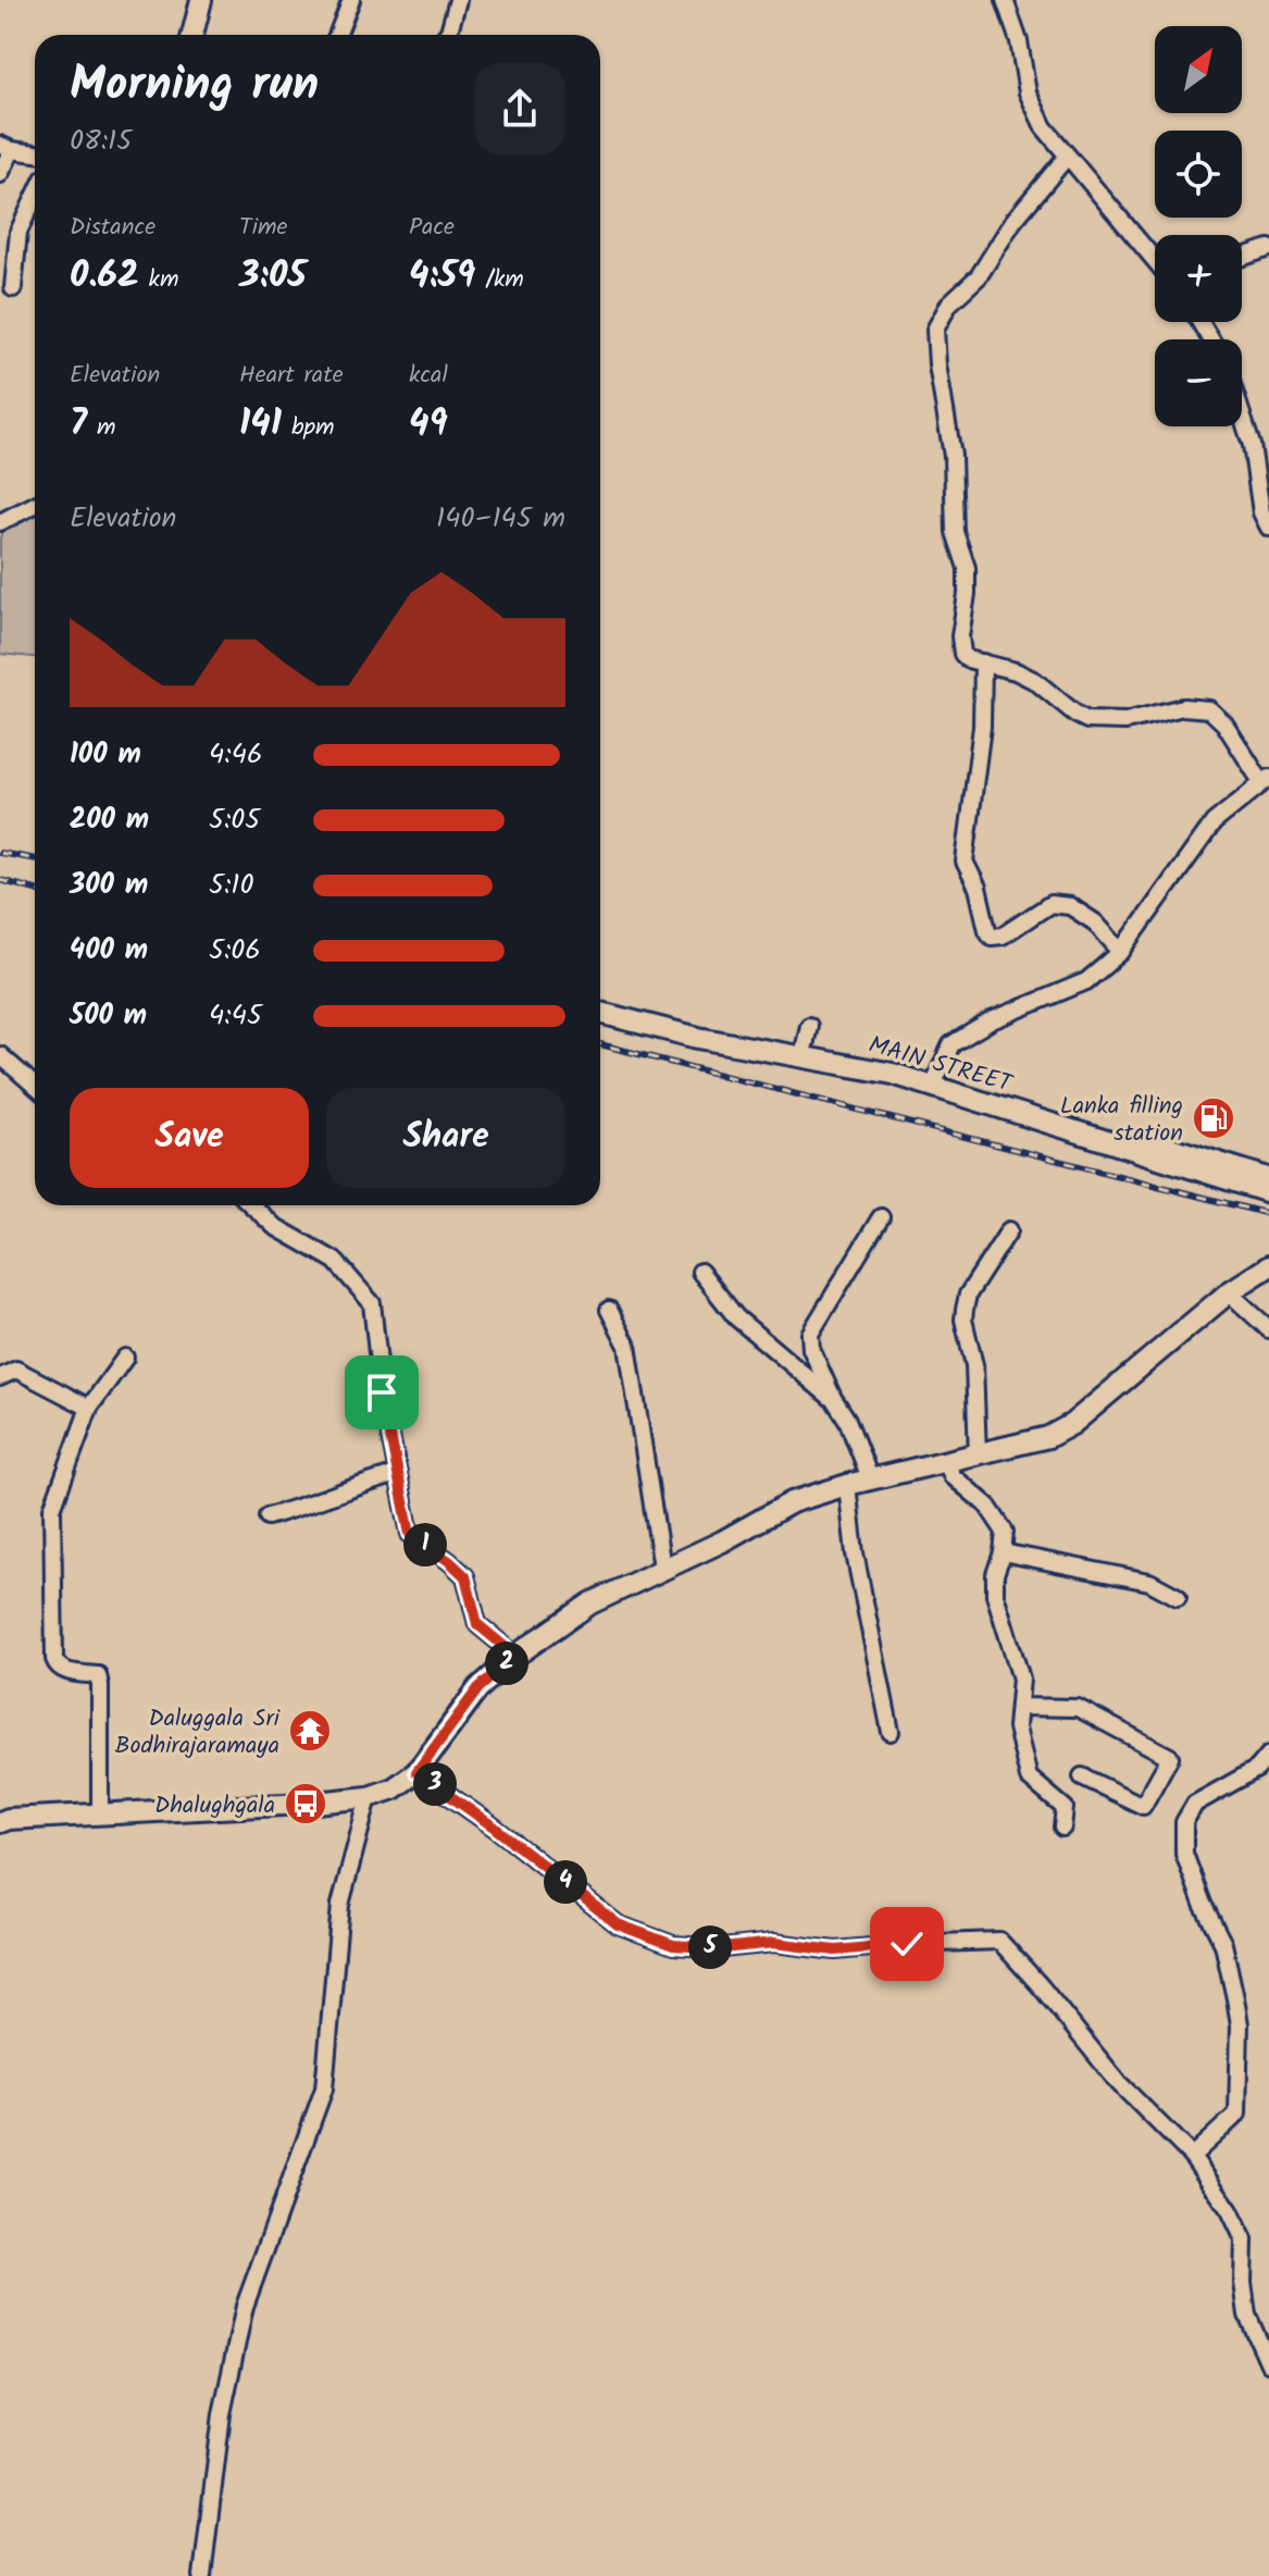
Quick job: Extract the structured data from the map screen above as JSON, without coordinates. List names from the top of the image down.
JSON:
{
  "streets": {
    "main road": ["MAIN STREET"]
  },
  "places": {
    "fuel station": ["Lanka filling station"],
    "temple": ["Daluggala Sri Bodhirajaramaya"],
    "bus stop": ["Dhalughgala"]
  },
  "north": "top right",
  "page": {
    "map_buttons": ["+", "−"],
    "heading": ["Morning run", "08:15"],
    "stats": [
      ["Distance", "0.62 km"],
      ["Time", "3:05"],
      ["Pace", "4:59 /km"],
      ["Elevation", "7 m"],
      ["Heart rate", "141 bpm"],
      ["kcal", "49"]
    ],
    "chart": ["Elevation", "140–145 m"],
    "list": [
      {
        "name": "100 m",
        "note": "4:46"
      },
      {
        "name": "200 m",
        "note": "5:05"
      },
      {
        "name": "300 m",
        "note": "5:10"
      },
      {
        "name": "400 m",
        "note": "5:06"
      },
      {
        "name": "500 m",
        "note": "4:45"
      }
    ],
    "buttons": ["Save", "Share"],
    "pins": [
      "1",
      "2",
      "3",
      "4",
      "5"
    ]
  }
}
